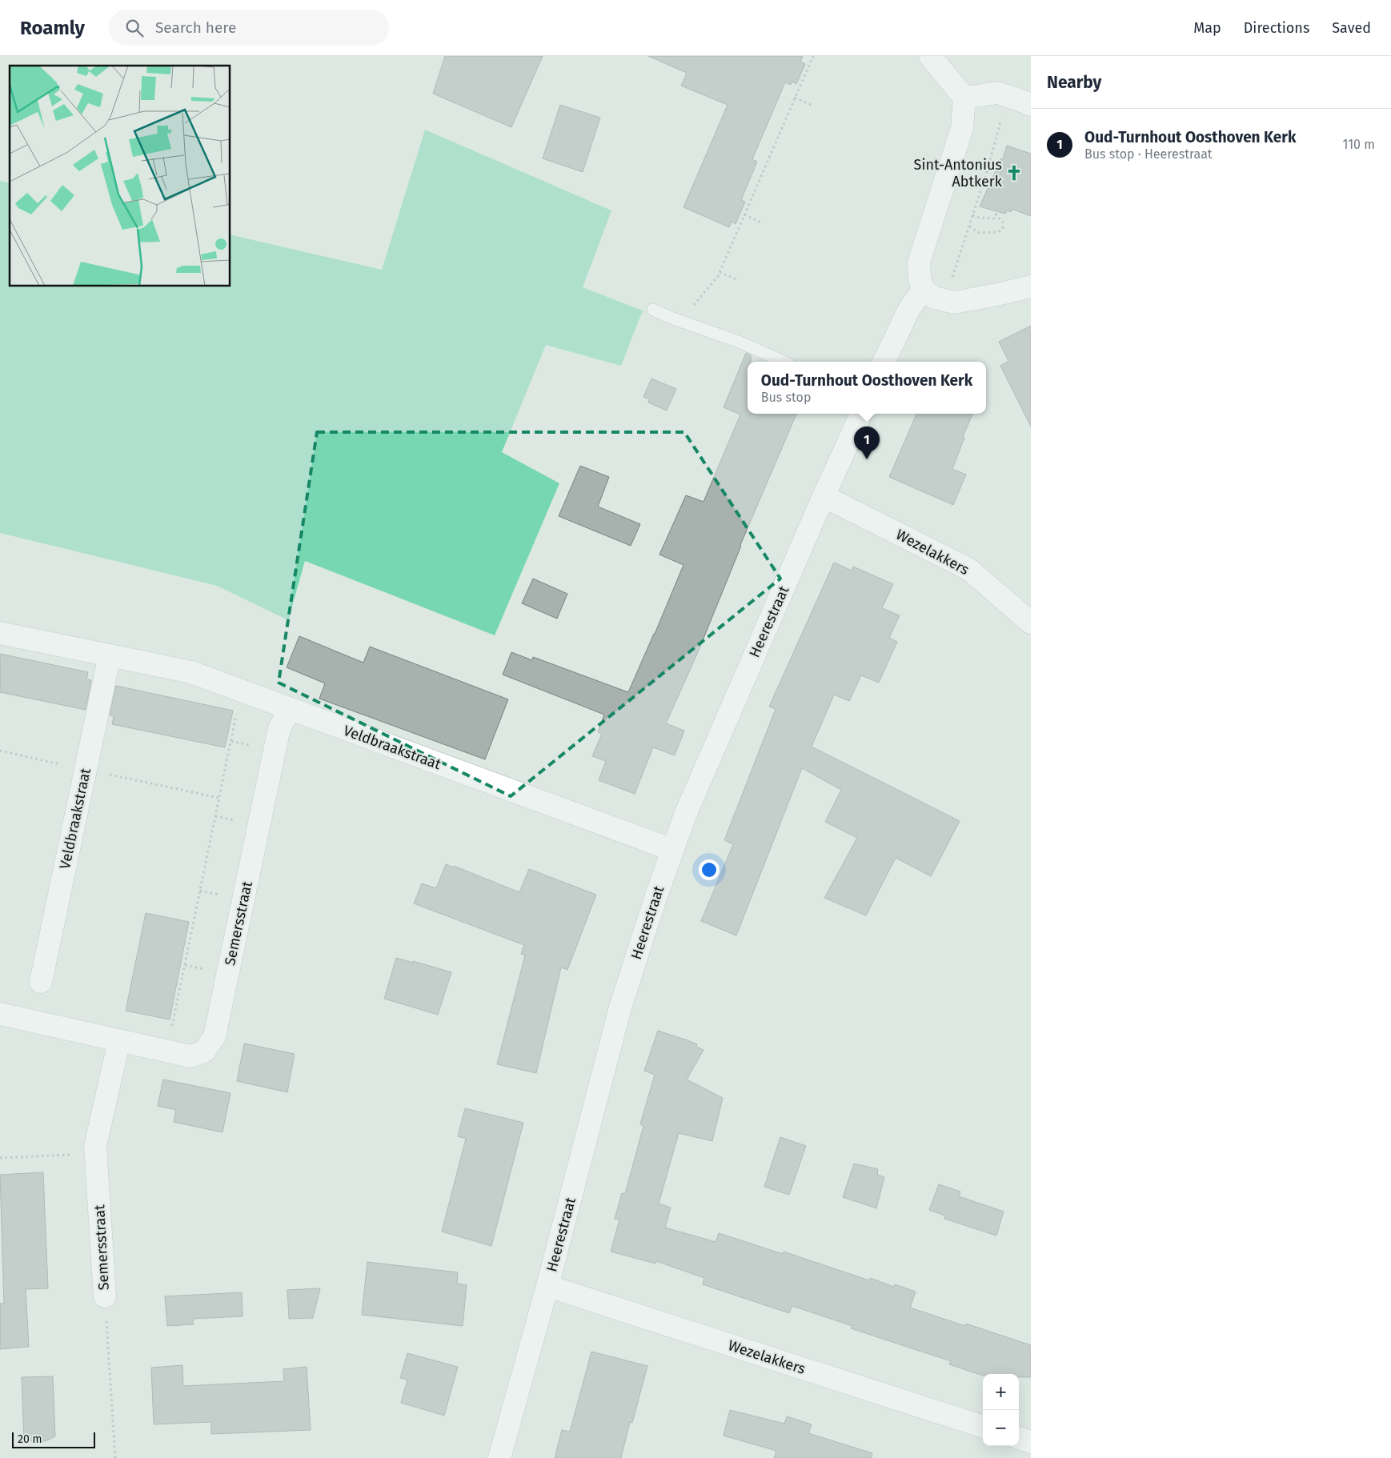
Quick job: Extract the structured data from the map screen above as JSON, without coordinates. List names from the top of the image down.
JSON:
{
  "streets": {
    "street": [
      "Wezelakkers",
      "Heerestraat",
      "Veldbraakstraat",
      "Semersstraat"
    ]
  },
  "crossings": [
    ["Wezelakkers", "Heerestraat"],
    ["Heerestraat", "Veldbraakstraat"],
    ["Veldbraakstraat", "Semersstraat"]
  ],
  "places": {
    "church": ["Sint-Antonius Abtkerk"]
  },
  "scale_bar": "20 m",
  "page": {
    "header": "Roamly",
    "search": "Search here",
    "nav": ["Map", "Directions", "Saved"],
    "heading": "Nearby",
    "list": [
      {
        "mark": "1",
        "name": "Oud-Turnhout Oosthoven Kerk",
        "note": "Bus stop · Heerestraat",
        "value": "110 m"
      }
    ],
    "popup": ["Oud-Turnhout Oosthoven Kerk", "Bus stop"],
    "pins": "1",
    "map_buttons": ["+", "−"],
    "scale": "20 m"
  }
}
